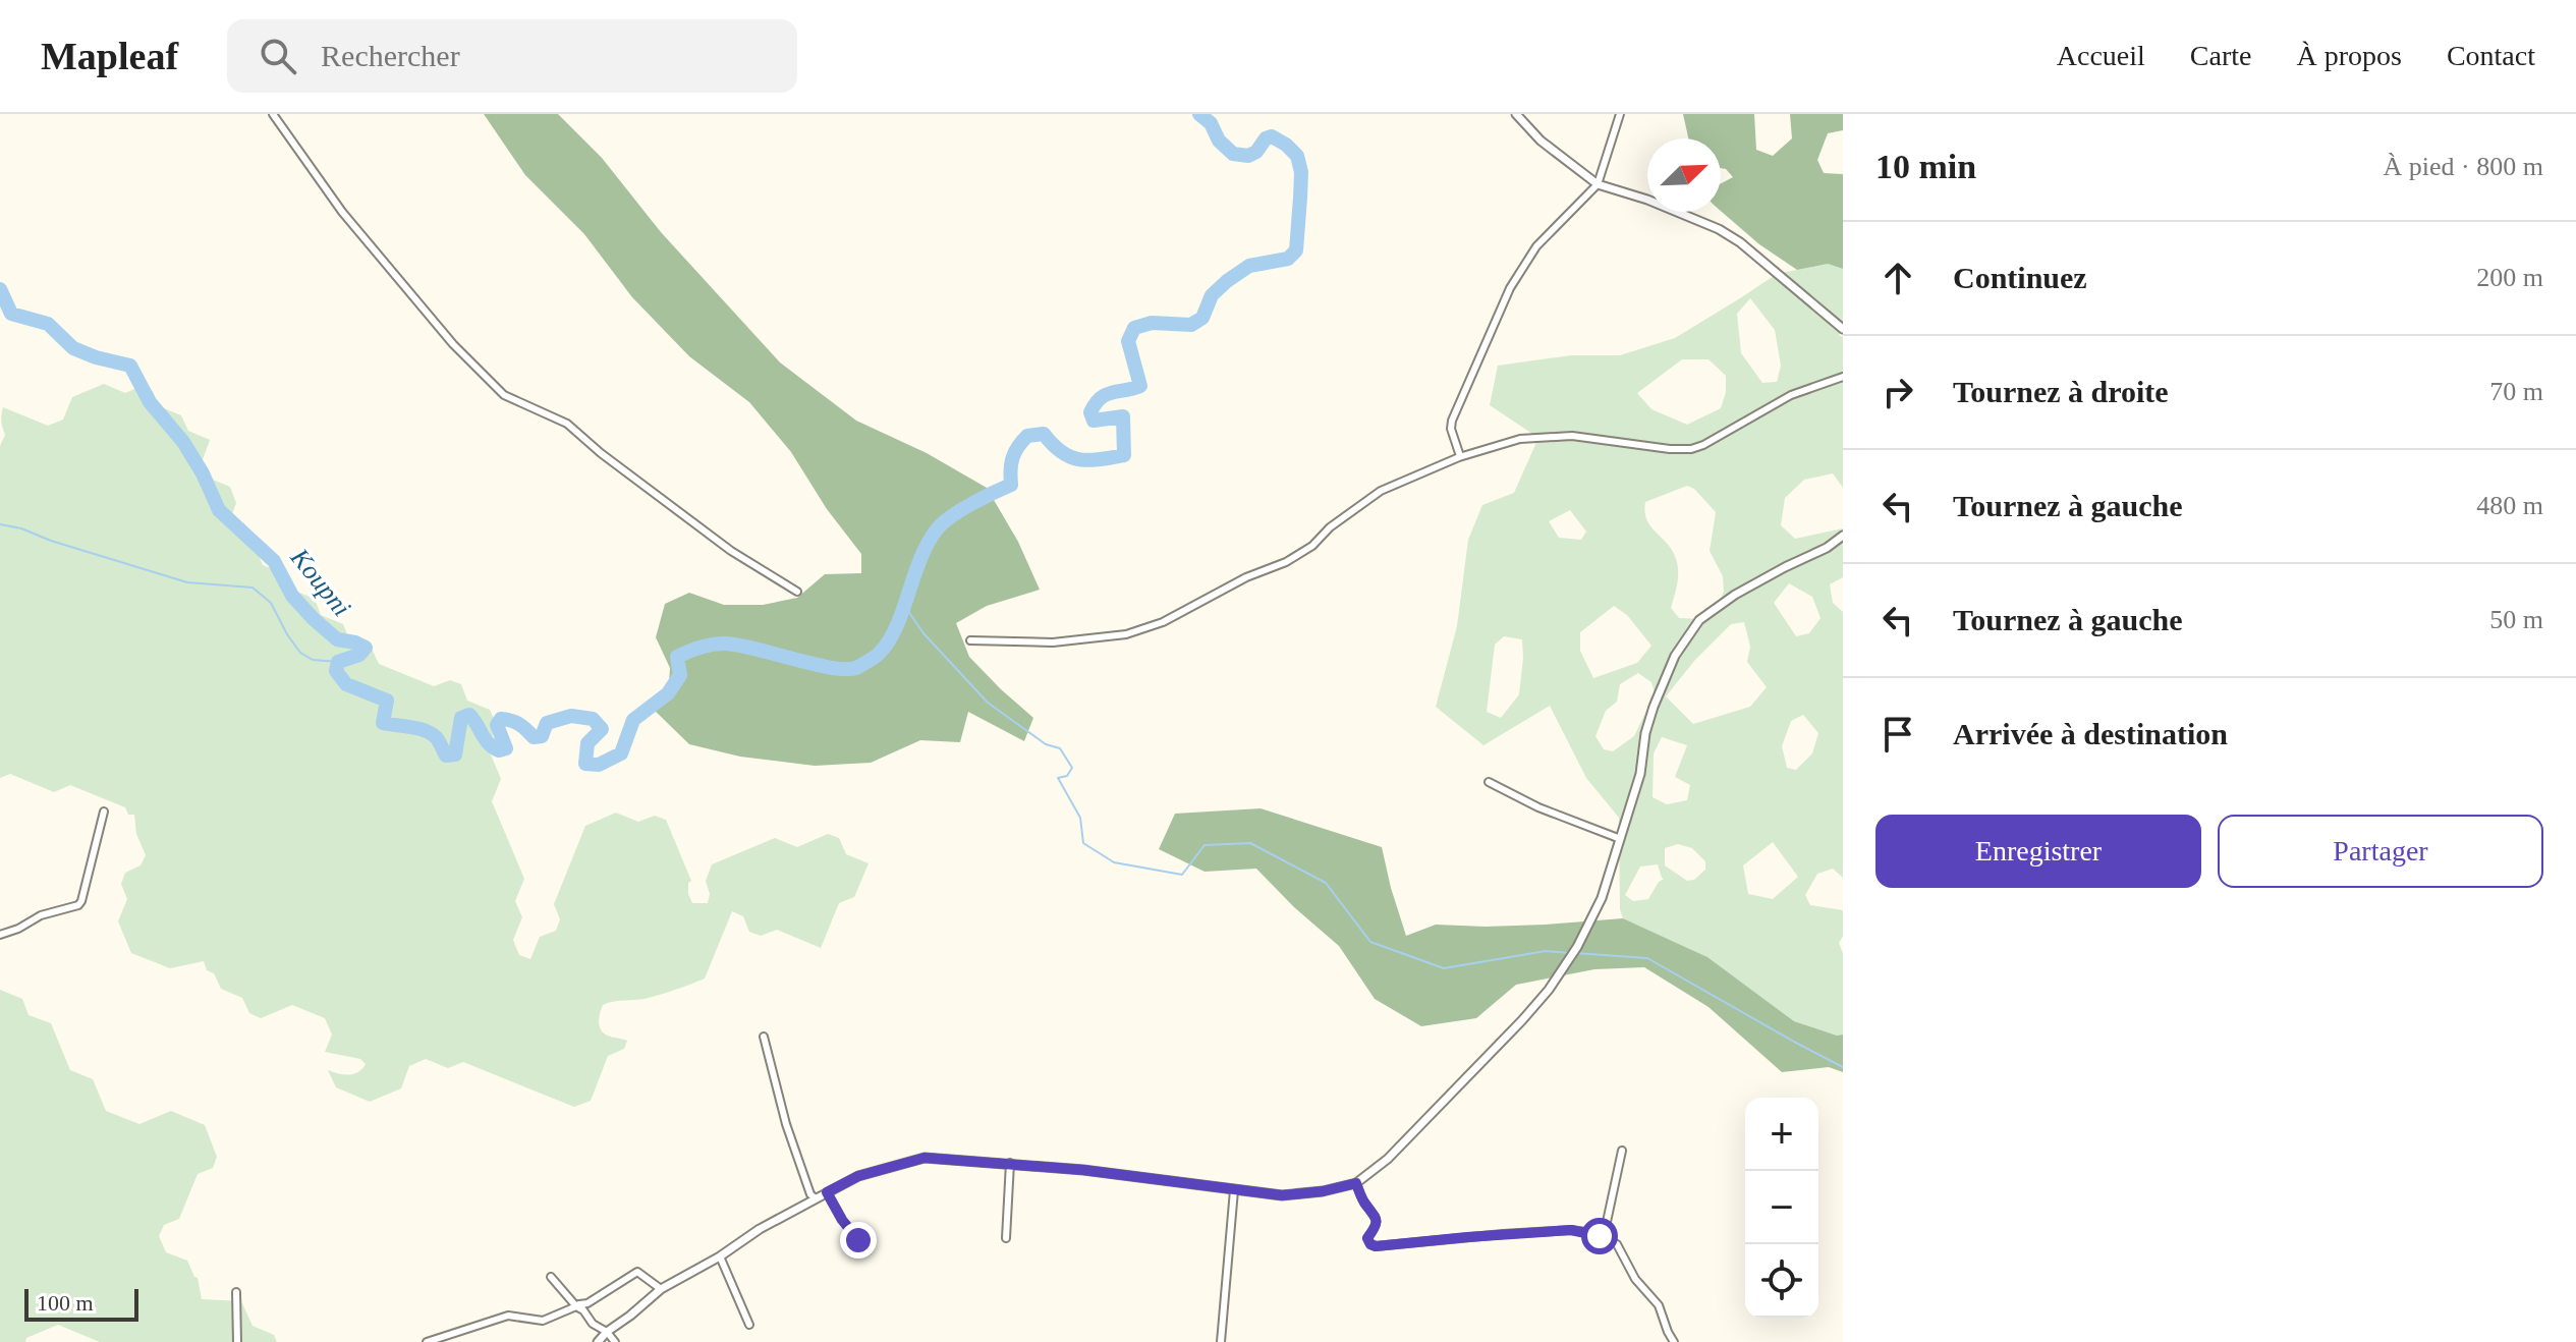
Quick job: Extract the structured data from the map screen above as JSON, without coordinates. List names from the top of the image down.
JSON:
{
  "water": ["Koupni"],
  "scale_bar": "100 m",
  "north": "top right",
  "page": {
    "header": "Mapleaf",
    "search": "Rechercher",
    "nav": [
      "Accueil",
      "Carte",
      "À propos",
      "Contact"
    ],
    "heading": ["10 min", "À pied · 800 m"],
    "list": [
      ["Continuez", "200 m"],
      ["Tournez à droite", "70 m"],
      ["Tournez à gauche", "480 m"],
      ["Tournez à gauche", "50 m"],
      "Arrivée à destination"
    ],
    "buttons": ["Enregistrer", "Partager"],
    "map_buttons": ["+", "−"],
    "scale": "100 m"
  }
}
